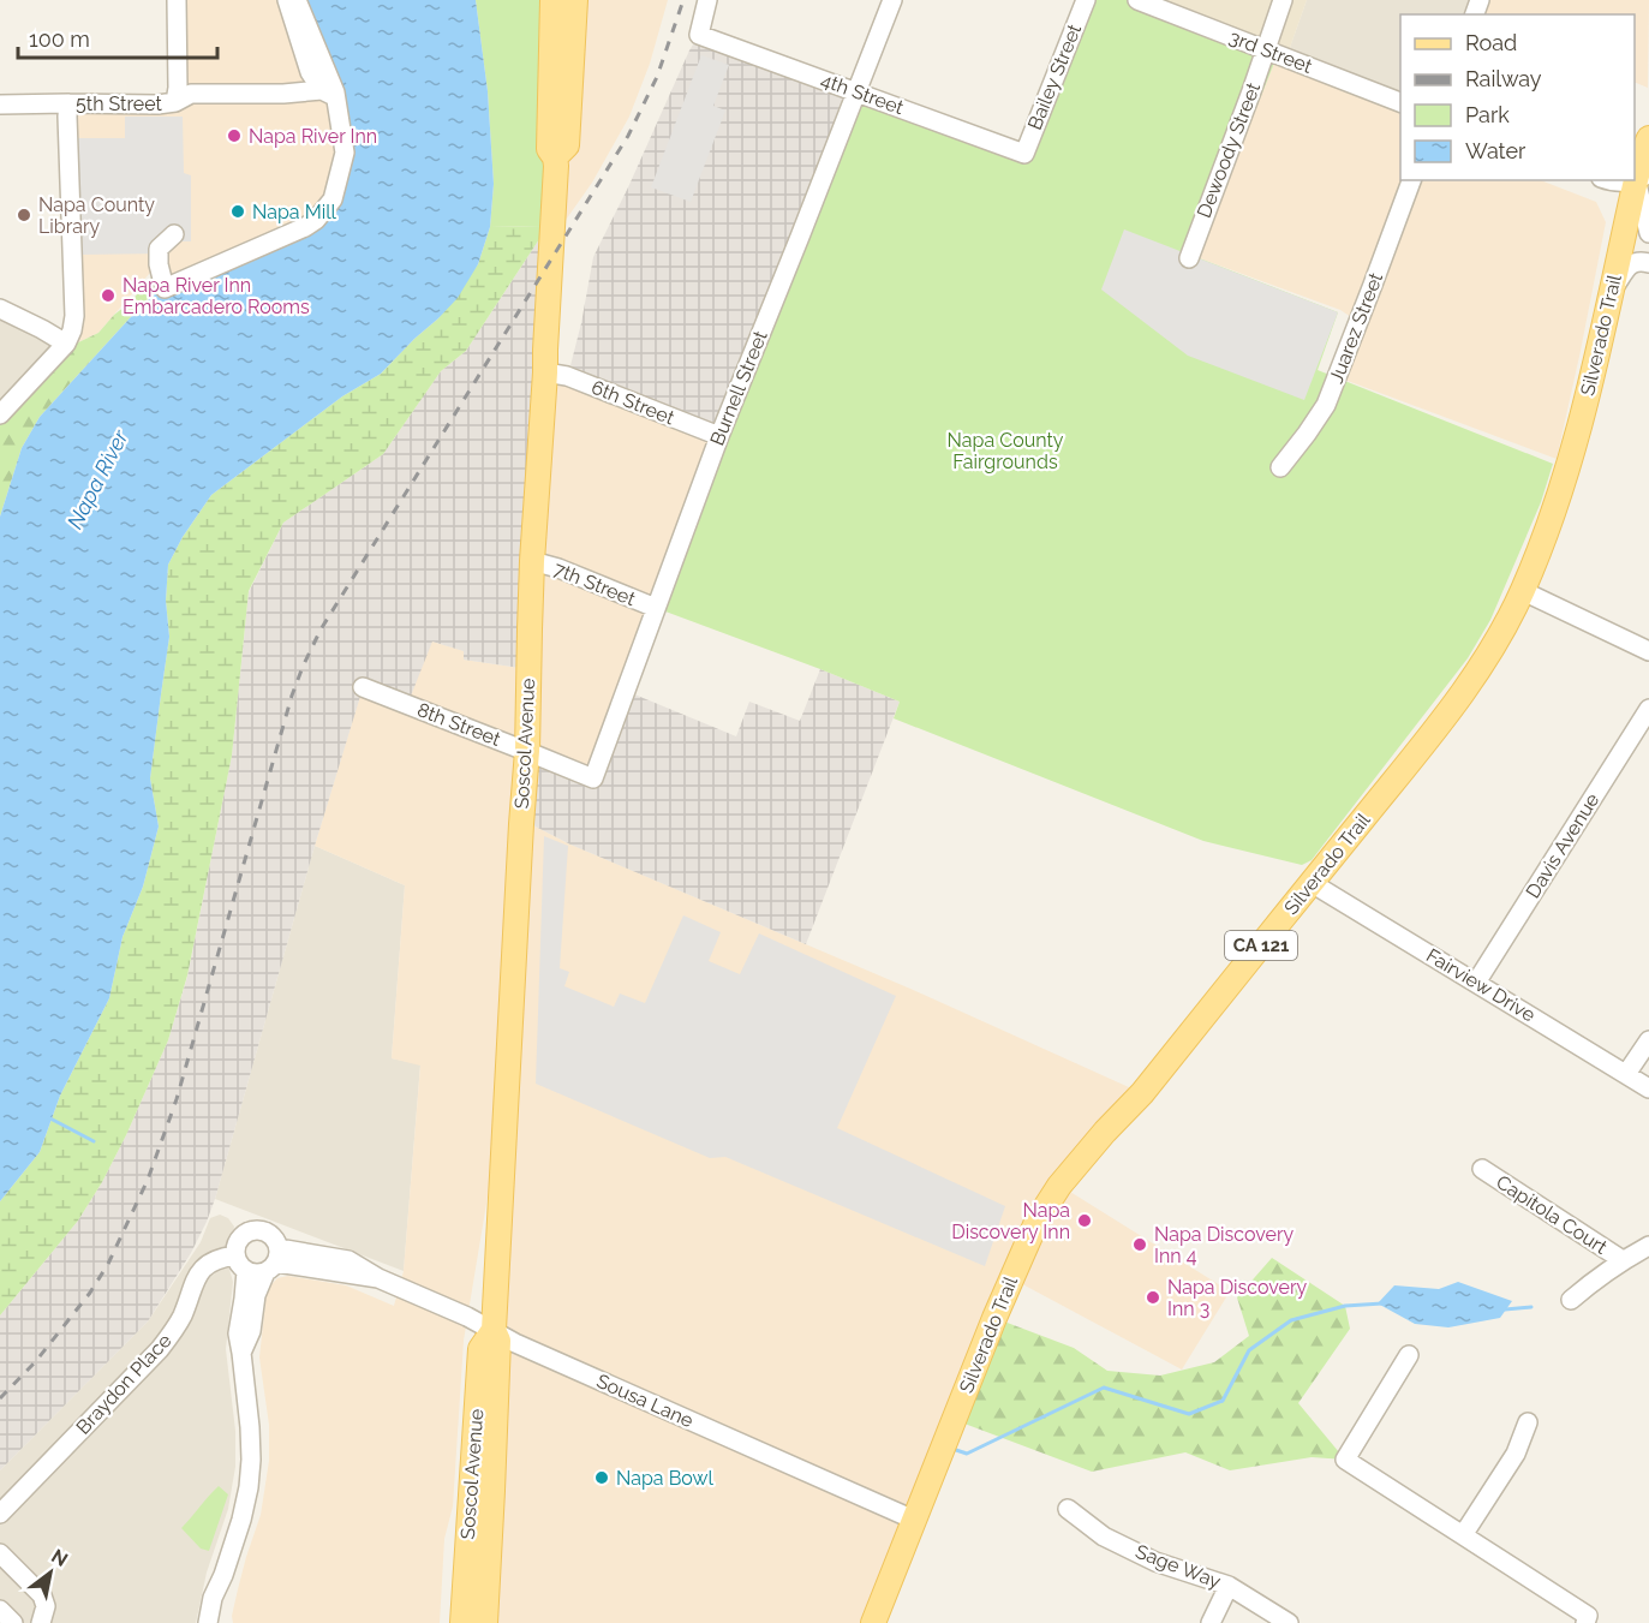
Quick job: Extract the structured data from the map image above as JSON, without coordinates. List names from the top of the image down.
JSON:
{
  "streets": {
    "main road": ["Silverado Trail", "Soscol Avenue", "CA 121"],
    "street": [
      "3rd Street",
      "Bailey Street",
      "4th Street",
      "5th Street",
      "Dewoody Street",
      "Juarez Street",
      "Burnell Street",
      "6th Street",
      "7th Street",
      "8th Street",
      "Davis Avenue",
      "Fairview Drive",
      "Capitola Court",
      "Braydon Place",
      "Sousa Lane",
      "Sage Way"
    ]
  },
  "crossings": [
    ["3rd Street", "Dewoody Street"],
    ["Bailey Street", "4th Street"],
    ["4th Street", "Burnell Street"],
    ["Silverado Trail", "Fairview Drive"],
    ["Silverado Trail", "Sousa Lane"],
    ["Burnell Street", "6th Street"],
    ["Burnell Street", "7th Street"],
    ["Burnell Street", "8th Street"],
    ["6th Street", "Soscol Avenue"],
    ["7th Street", "Soscol Avenue"],
    ["8th Street", "Soscol Avenue"],
    ["Soscol Avenue", "Sousa Lane"],
    ["Davis Avenue", "Fairview Drive"],
    ["Braydon Place", "Sousa Lane"]
  ],
  "water": ["Napa River"],
  "parks": ["Napa County Fairgrounds"],
  "places": [
    "Napa River Inn",
    "Napa Mill",
    "Napa County Library",
    "Napa River Inn Embarcadero Rooms",
    "Napa Discovery Inn",
    "Napa Discovery Inn 4",
    "Napa Discovery Inn 3",
    "Napa Bowl"
  ],
  "legend": [
    "Road",
    "Railway",
    "Park",
    "Water"
  ],
  "scale_bar": "100 m",
  "north": "top right"
}
